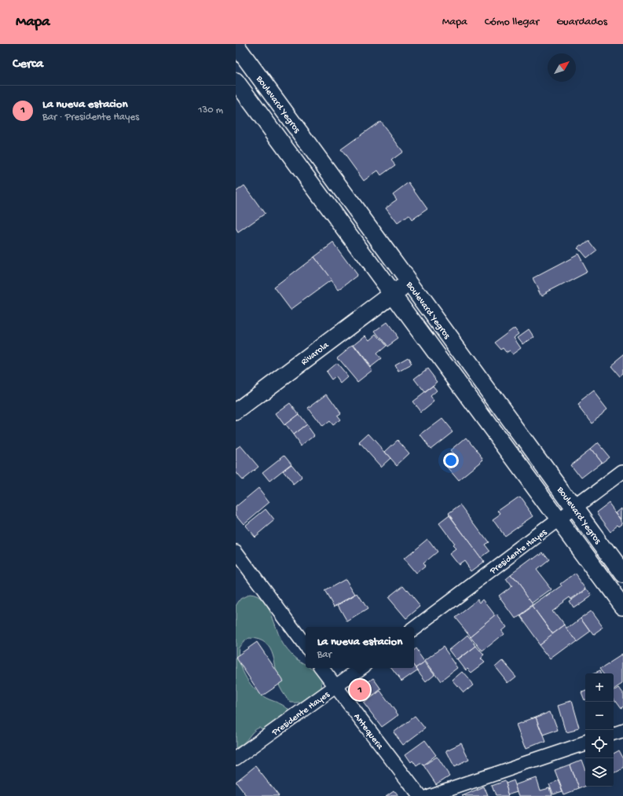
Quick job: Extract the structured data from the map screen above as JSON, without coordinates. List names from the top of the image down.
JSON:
{
  "streets": {
    "street": [
      "Boulevard Yegros",
      "Rivarola",
      "Presidente Hayes",
      "Antequera"
    ]
  },
  "crossings": [
    ["Boulevard Yegros", "Rivarola"],
    ["Boulevard Yegros", "Presidente Hayes"],
    ["Presidente Hayes", "Antequera"]
  ],
  "north": "top right",
  "page": {
    "header": "Mapa",
    "nav": ["Mapa", "Cómo llegar", "Guardados"],
    "heading": "Cerca",
    "list": [
      {
        "mark": "1",
        "name": "La nueva estacion",
        "note": "Bar · Presidente Hayes",
        "value": "130 m"
      }
    ],
    "popup": ["La nueva estacion", "Bar"],
    "map_buttons": ["+", "−"],
    "pins": "1"
  }
}
